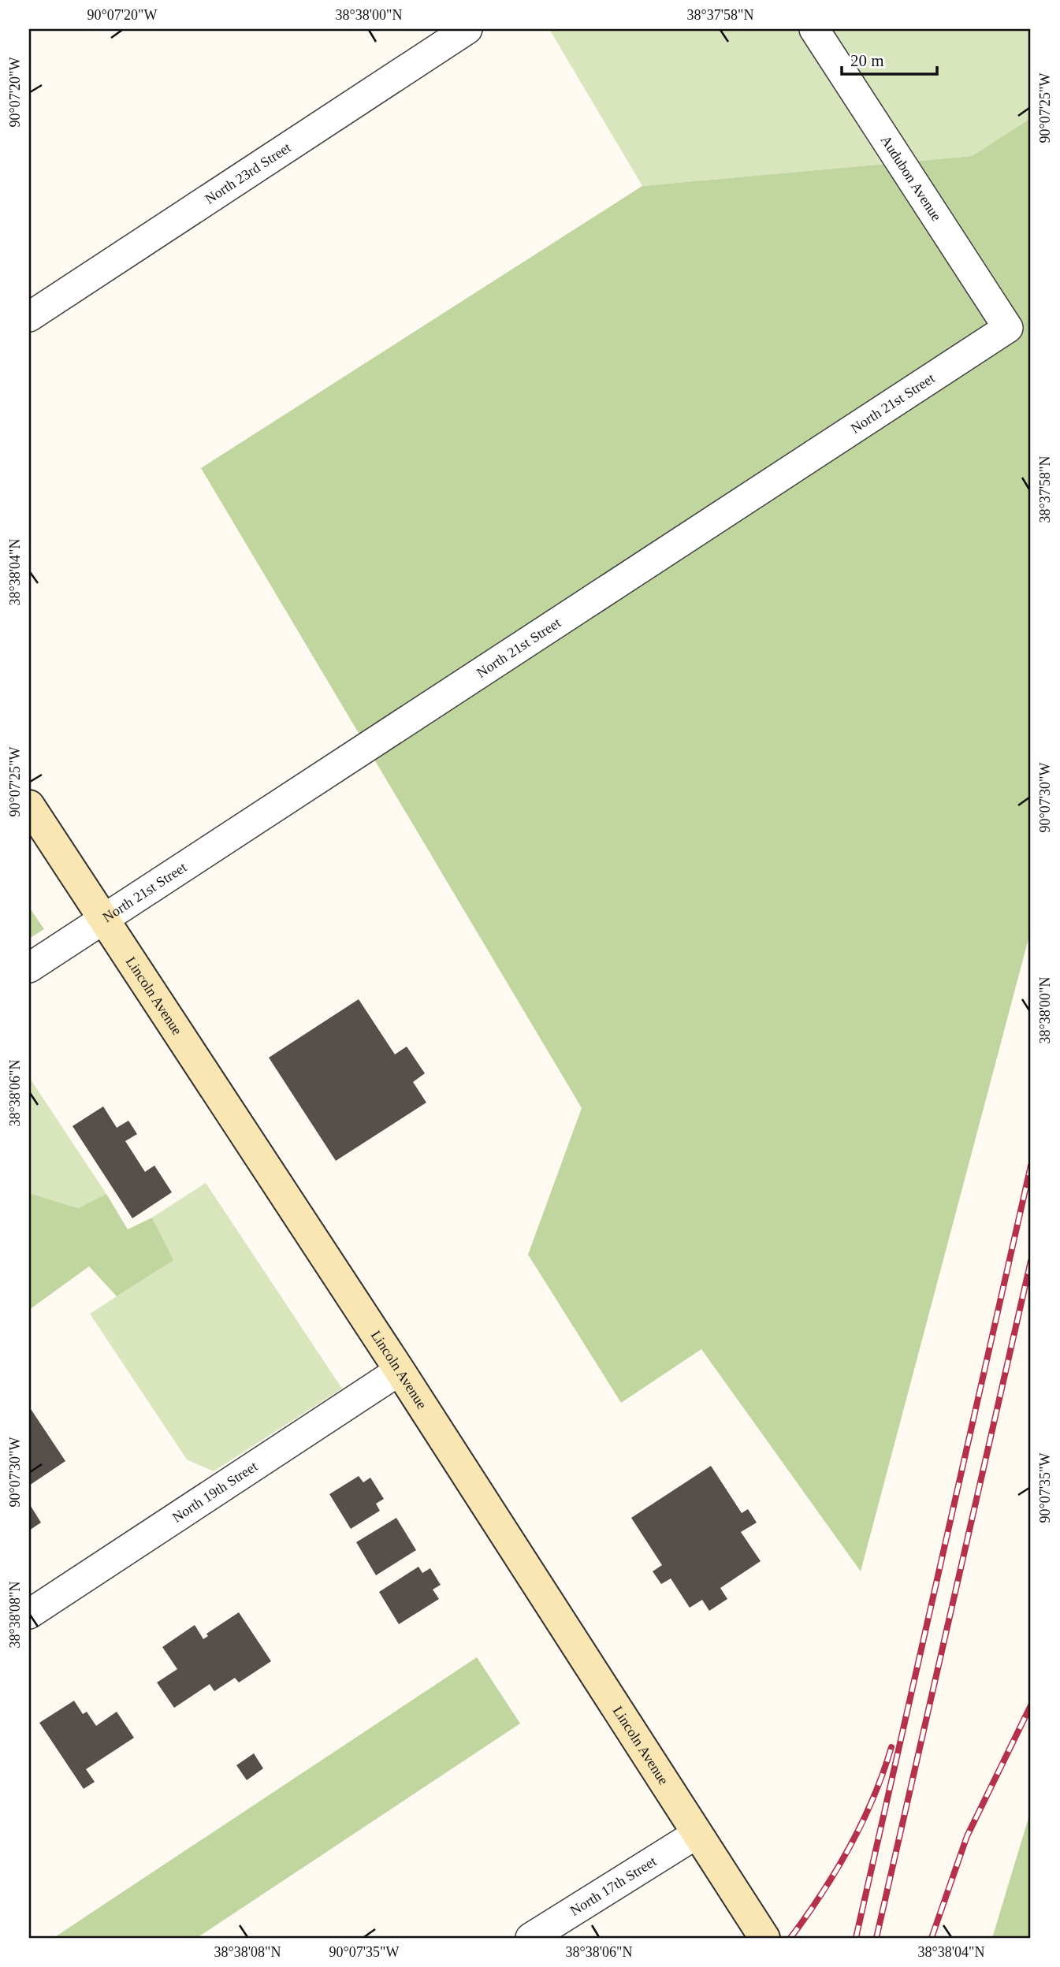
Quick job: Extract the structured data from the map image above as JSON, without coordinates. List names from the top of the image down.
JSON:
{
  "streets": {
    "street": [
      "North 23rd Street",
      "Audubon Avenue",
      "North 21st Street",
      "Lincoln Avenue",
      "North 19th Street",
      "North 17th Street"
    ]
  },
  "crossings": [
    ["Audubon Avenue", "North 21st Street"],
    ["North 21st Street", "Lincoln Avenue"],
    ["Lincoln Avenue", "North 19th Street"],
    ["Lincoln Avenue", "North 17th Street"]
  ],
  "scale_bar": "20 m",
  "coordinates": [
    "90°07'20\"W",
    "38°38'00\"N",
    "38°37'58\"N",
    "90°07'25\"W",
    "38°38'04\"N",
    "90°07'30\"W",
    "38°38'06\"N",
    "90°07'35\"W",
    "38°38'08\"N"
  ]
}
